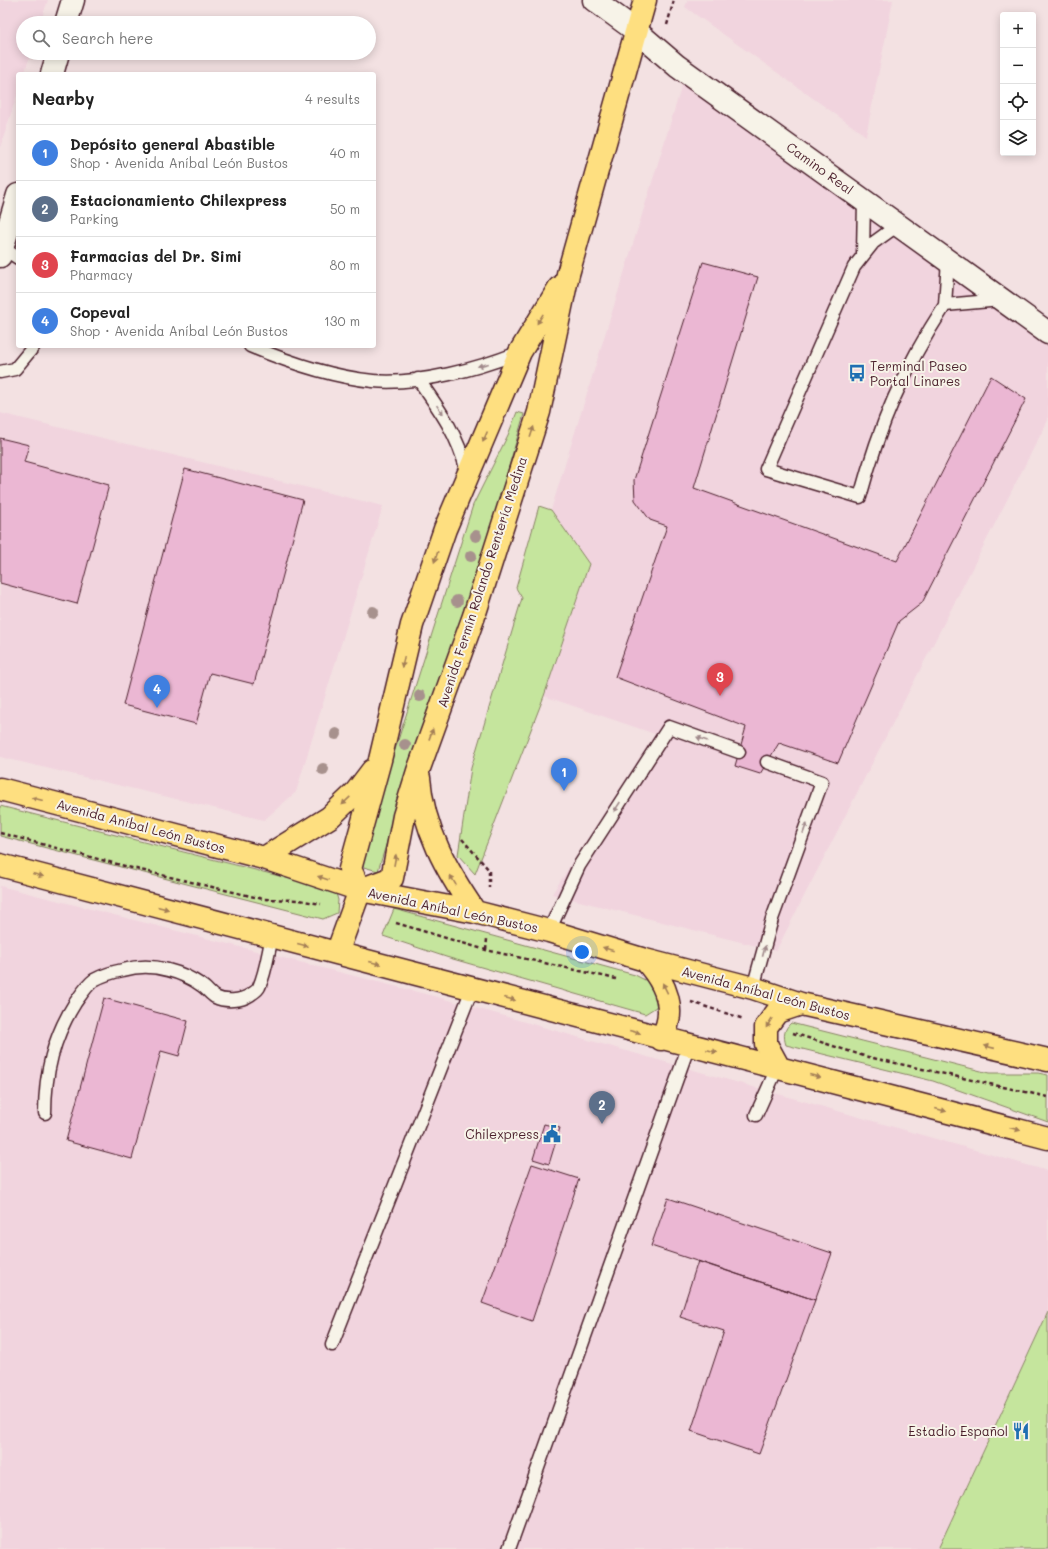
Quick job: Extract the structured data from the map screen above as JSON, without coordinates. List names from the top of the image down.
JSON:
{
  "streets": {
    "main road": ["Avenida Fermín Rolando Rentería Medina", "Avenida Aníbal León Bustos"],
    "street": ["Camino Real"]
  },
  "crossings": [
    ["Camino Real", "Avenida Fermín Rolando Rentería Medina"],
    ["Avenida Fermín Rolando Rentería Medina", "Avenida Aníbal León Bustos"]
  ],
  "places": {
    "bus stop": ["Terminal Paseo Portal Linares"],
    "public building": ["Chilexpress"],
    "restaurant": ["Estadio Español"]
  },
  "page": {
    "map_buttons": ["+", "−"],
    "search": "Search here",
    "heading": ["Nearby", "4 results"],
    "list": [
      {
        "mark": "1",
        "name": "Depósito general Abastible",
        "note": "Shop · Avenida Aníbal León Bustos",
        "value": "40 m"
      },
      {
        "mark": "2",
        "name": "Estacionamiento Chilexpress",
        "note": "Parking",
        "value": "50 m"
      },
      {
        "mark": "3",
        "name": "Farmacias del Dr. Simi",
        "note": "Pharmacy",
        "value": "80 m"
      },
      {
        "mark": "4",
        "name": "Copeval",
        "note": "Shop · Avenida Aníbal León Bustos",
        "value": "130 m"
      }
    ],
    "pins": [
      "3",
      "4",
      "1",
      "2"
    ]
  }
}
